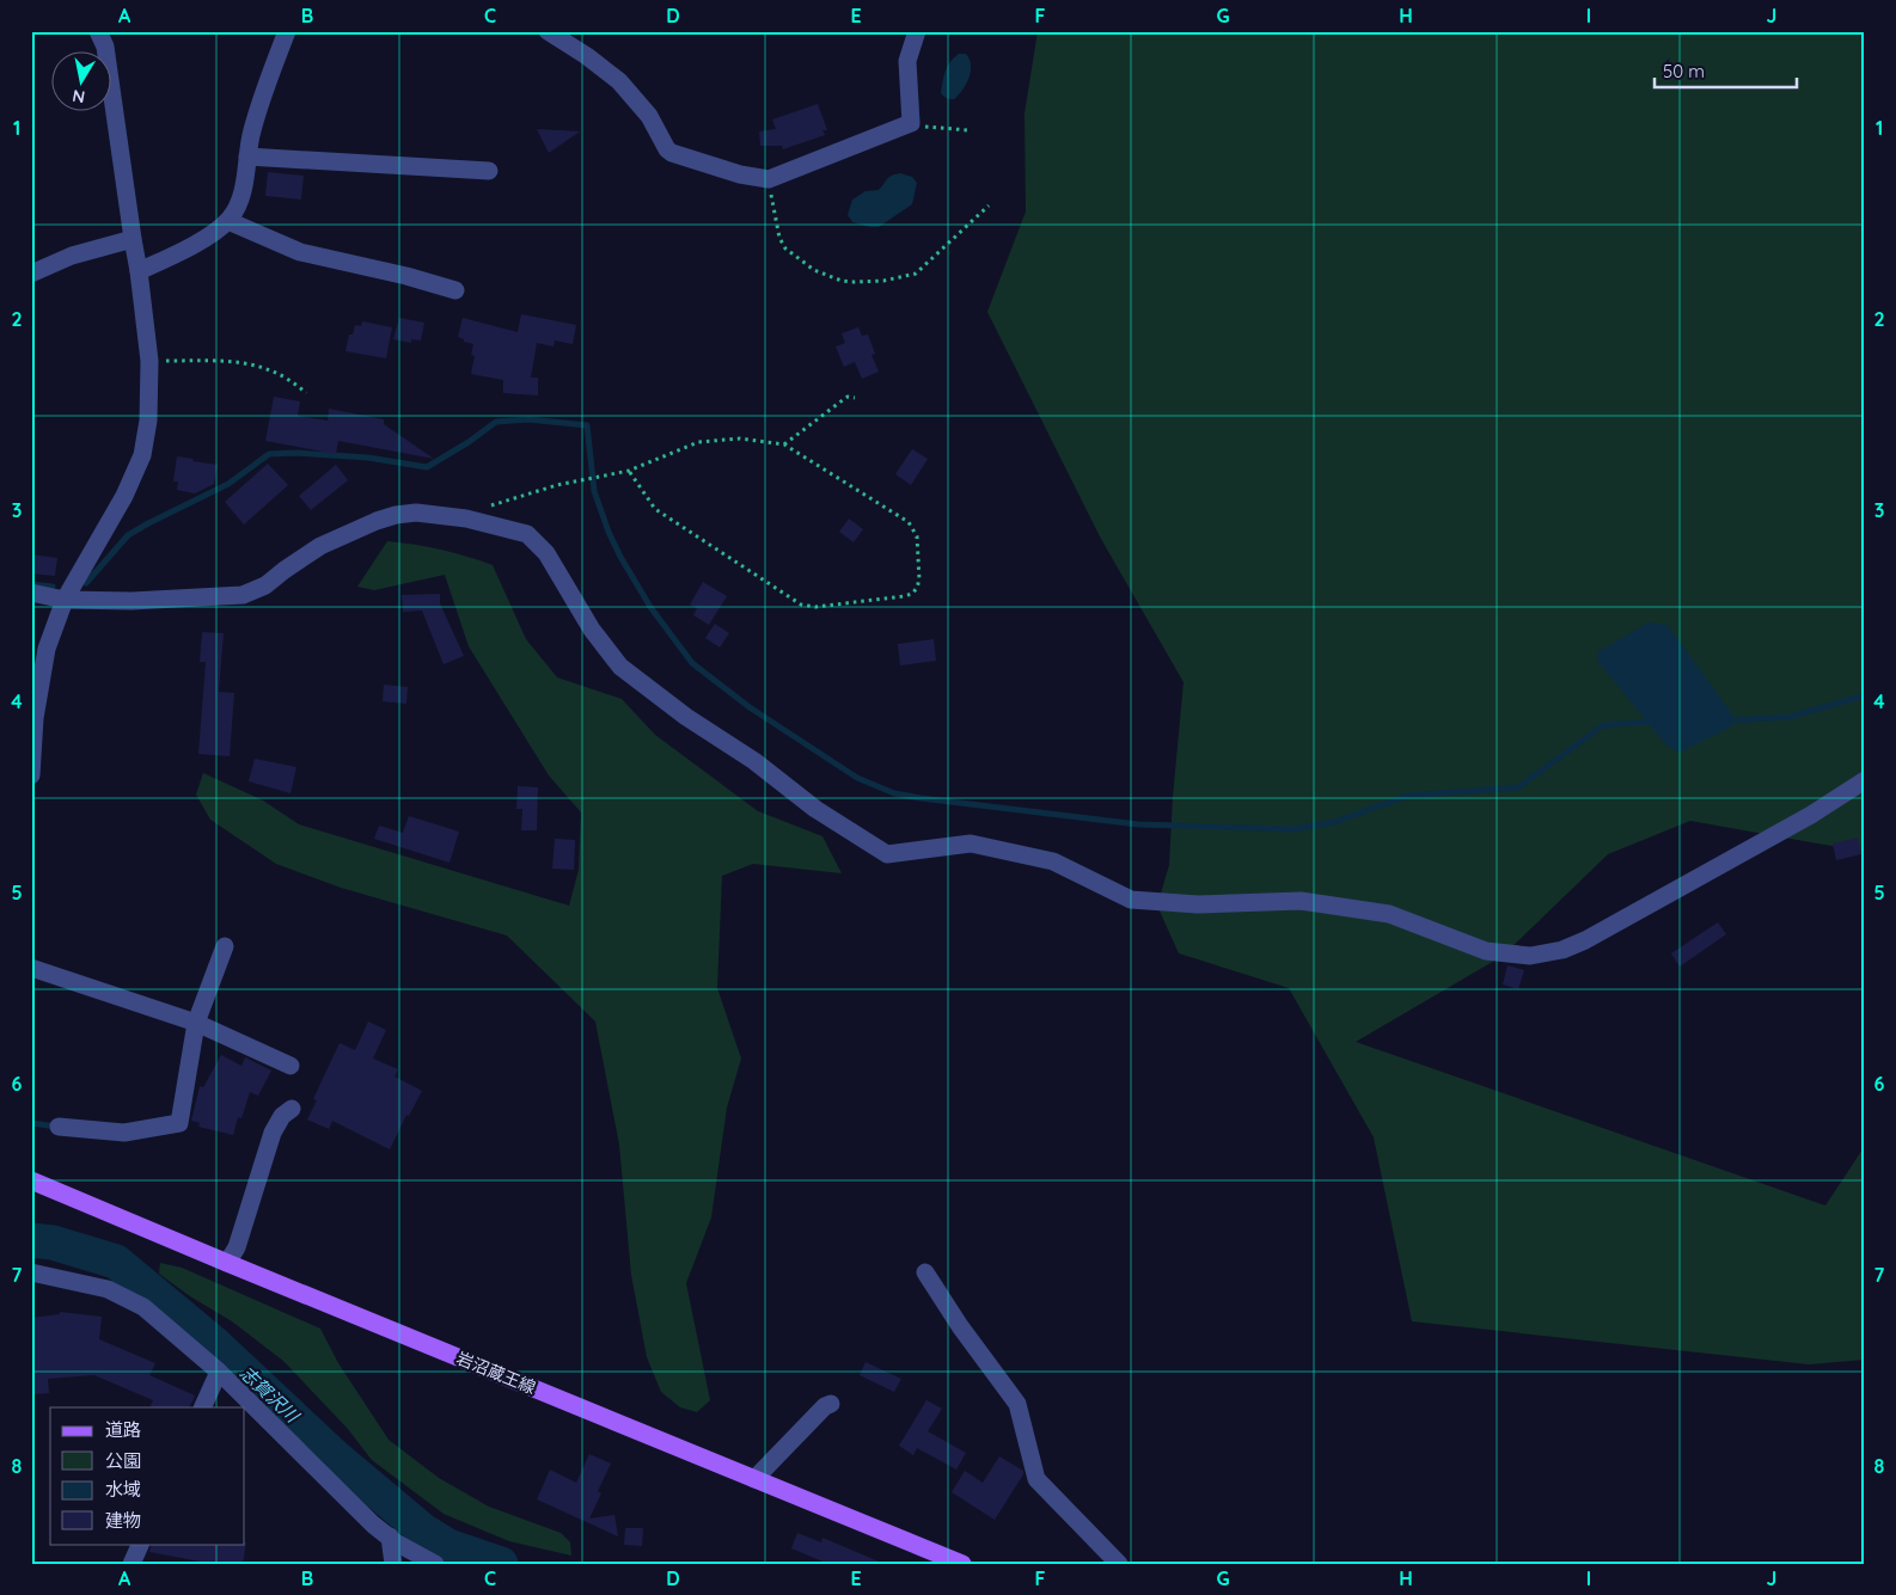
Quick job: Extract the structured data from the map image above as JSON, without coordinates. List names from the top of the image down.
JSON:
{
  "streets": {
    "main road": ["岩沼蔵王線"]
  },
  "water": ["志賀沢川"],
  "legend": [
    "道路",
    "公園",
    "水域",
    "建物"
  ],
  "scale_bar": "50 m",
  "north": "bottom",
  "grid": {
    "columns": [
      "A",
      "B",
      "C",
      "D",
      "E",
      "F",
      "G",
      "H",
      "I",
      "J"
    ],
    "rows": [
      "1",
      "2",
      "3",
      "4",
      "5",
      "6",
      "7",
      "8"
    ]
  }
}
